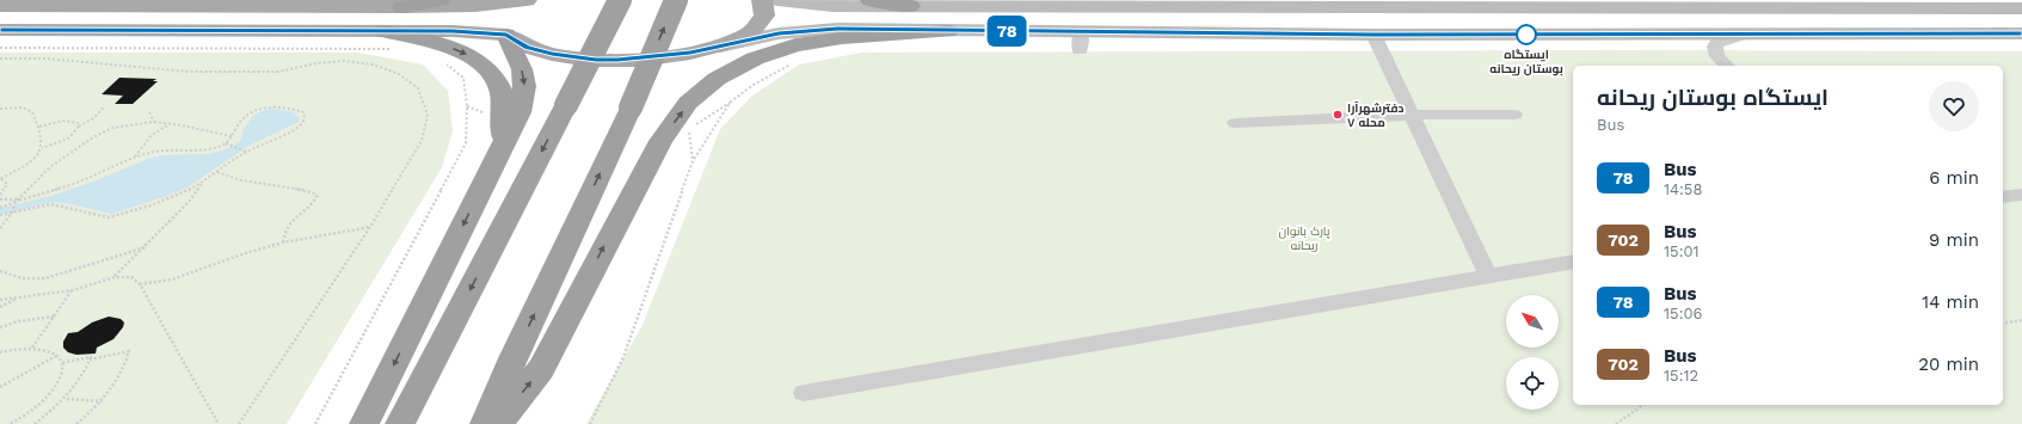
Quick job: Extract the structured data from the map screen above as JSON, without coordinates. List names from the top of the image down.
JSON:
{
  "parks": ["پارک بانوان ریحانه"],
  "places": ["ایستگاه بوستان ریحانه", "دفترشهرآرا محله ۷"],
  "lines": ["bus line 78"],
  "north": "top left",
  "page": {
    "on_map": "78",
    "heading": ["ایستگاه بوستان ریحانه", "Bus"],
    "list": [
      {
        "mark": "78",
        "name": "Bus",
        "note": "14:58",
        "value": "6 min"
      },
      {
        "mark": "702",
        "name": "Bus",
        "note": "15:01",
        "value": "9 min"
      },
      {
        "mark": "78",
        "name": "Bus",
        "note": "15:06",
        "value": "14 min"
      },
      {
        "mark": "702",
        "name": "Bus",
        "note": "15:12",
        "value": "20 min"
      }
    ]
  }
}
